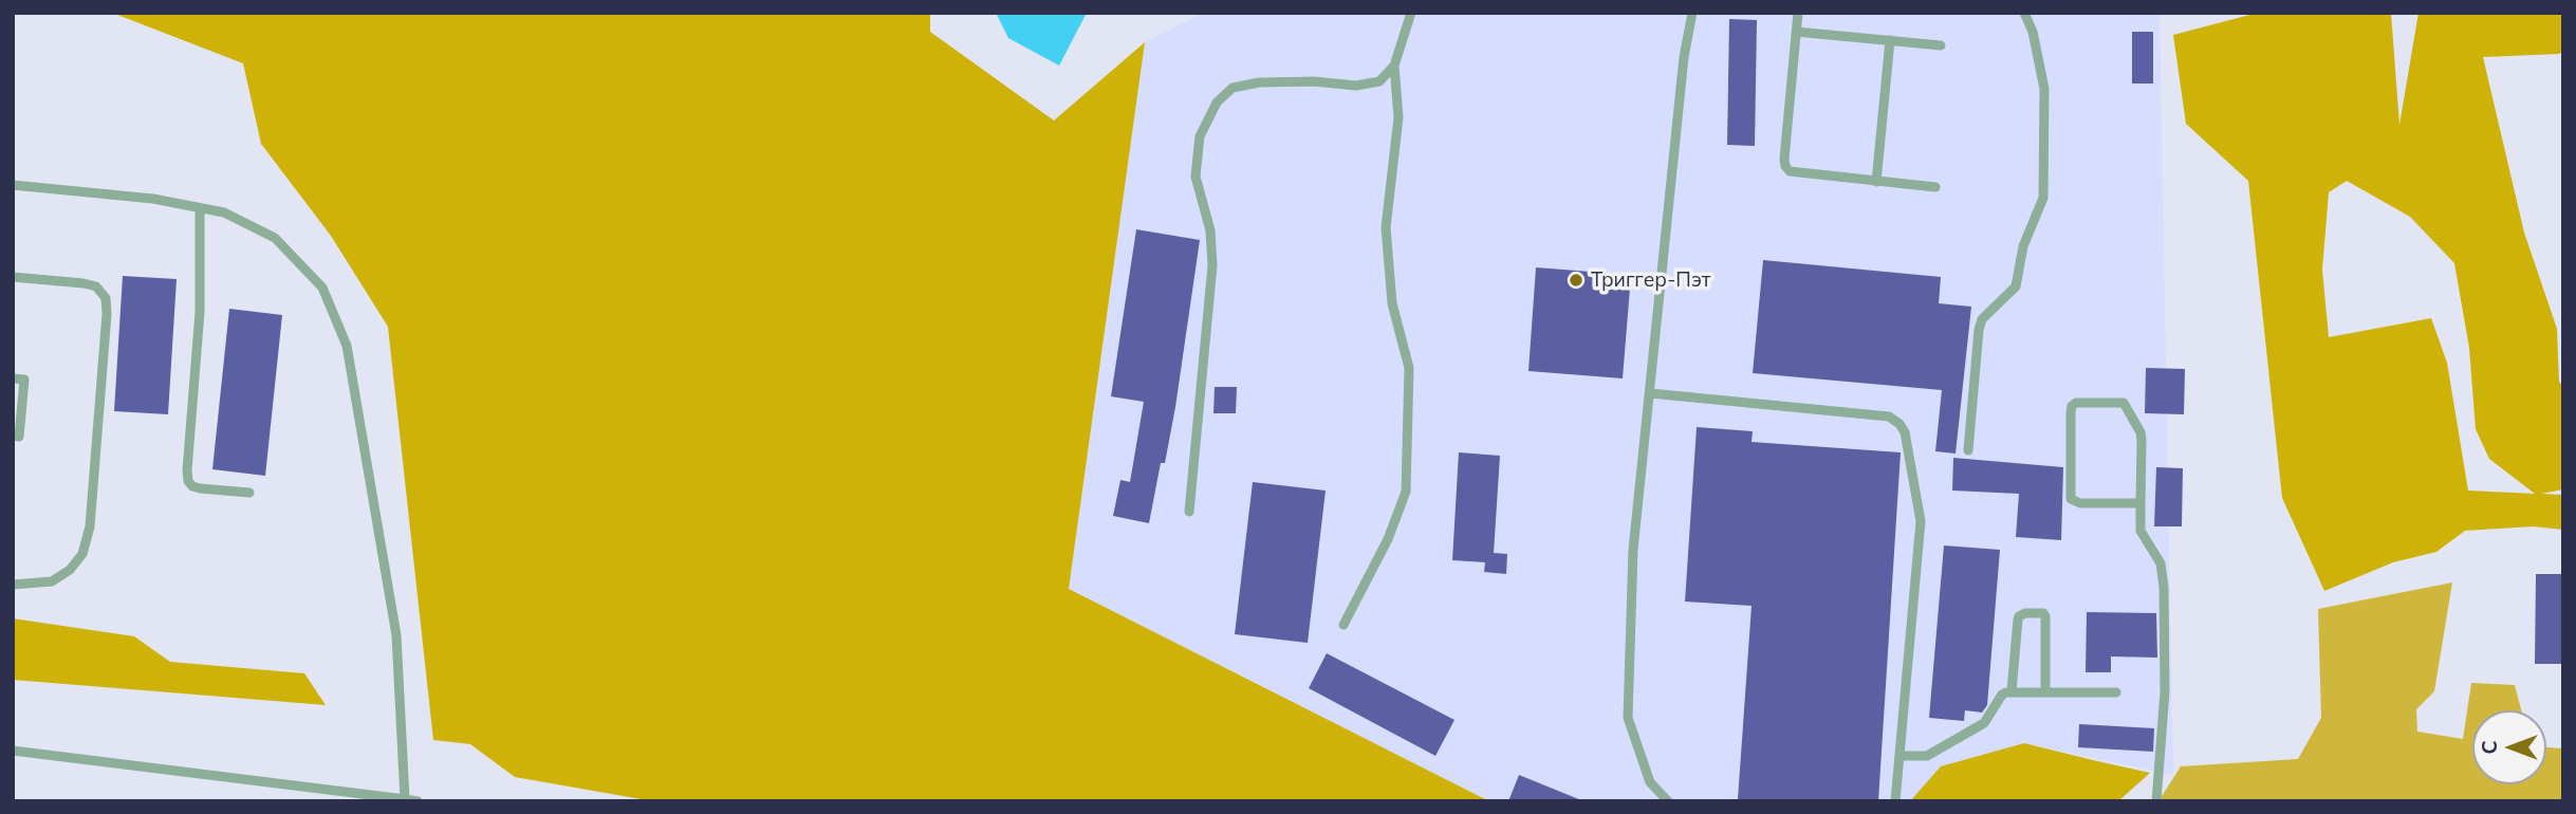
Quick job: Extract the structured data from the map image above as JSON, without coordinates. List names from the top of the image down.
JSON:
{
  "places": ["Триггер-Пэт"],
  "north": "left"
}
